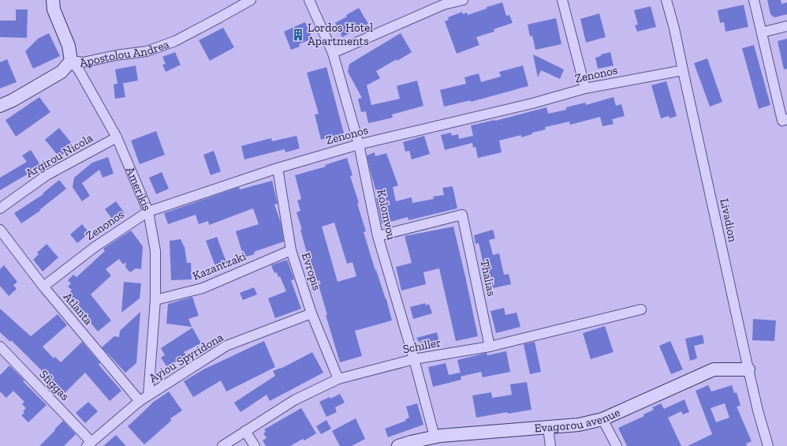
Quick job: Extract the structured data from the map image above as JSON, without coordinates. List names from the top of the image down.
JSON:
{
  "streets": {
    "street": [
      "Apostolou Andrea",
      "Zenonos",
      "Argirou Nicola",
      "Amerikis",
      "Kolomvou",
      "Livadion",
      "Kazantzaki",
      "Evropis",
      "Thalias",
      "Atlanta",
      "Schiller",
      "Ayiou Spyridona",
      "Sfiggas",
      "Evagorou avenue"
    ]
  },
  "crossings": [
    ["Apostolou Andrea", "Amerikis"],
    ["Zenonos", "Amerikis"],
    ["Zenonos", "Kolomvou"],
    ["Zenonos", "Livadion"],
    ["Zenonos", "Evropis"],
    ["Zenonos", "Atlanta"],
    ["Argirou Nicola", "Amerikis"],
    ["Amerikis", "Kazantzaki"],
    ["Amerikis", "Ayiou Spyridona"],
    ["Kolomvou", "Thalias"],
    ["Kolomvou", "Schiller"],
    ["Kolomvou", "Evagorou avenue"],
    ["Livadion", "Evagorou avenue"],
    ["Kazantzaki", "Evropis"],
    ["Evropis", "Schiller"],
    ["Evropis", "Ayiou Spyridona"],
    ["Thalias", "Schiller"],
    ["Atlanta", "Ayiou Spyridona"],
    ["Ayiou Spyridona", "Sfiggas"]
  ],
  "places": {
    "building": ["Lordos Hotel Apartments"]
  }
}
